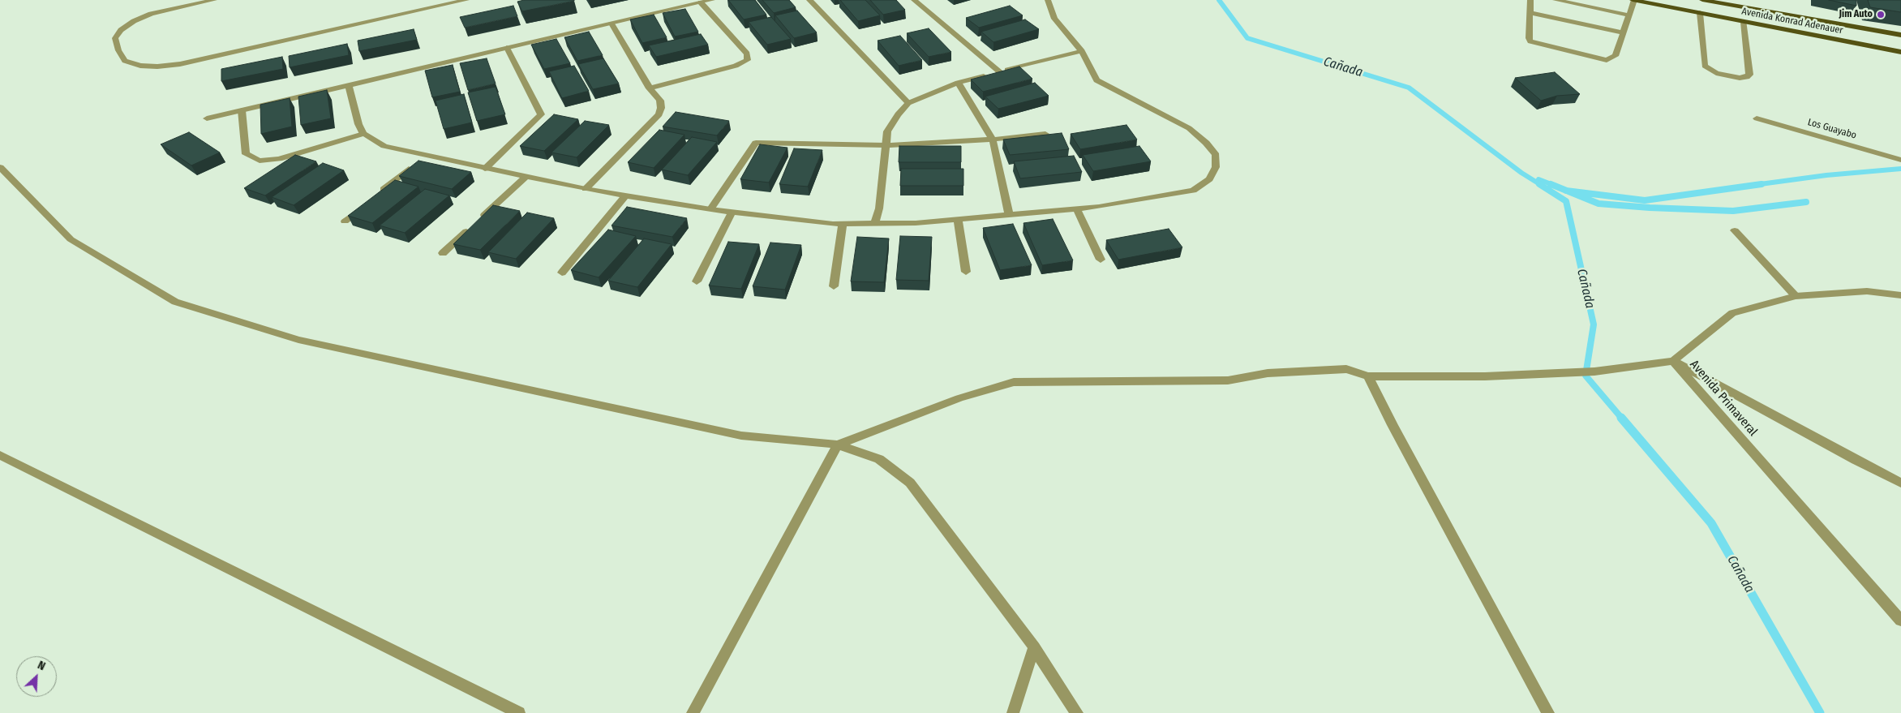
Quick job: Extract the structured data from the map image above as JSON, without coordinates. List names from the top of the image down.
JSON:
{
  "streets": {
    "main road": ["Avenida Konrad Adenauer"],
    "street": ["Los Guayabo", "Avenida Primaveral"]
  },
  "water": ["Cañada"],
  "places": ["Jim Auto"],
  "north": "top right"
}
